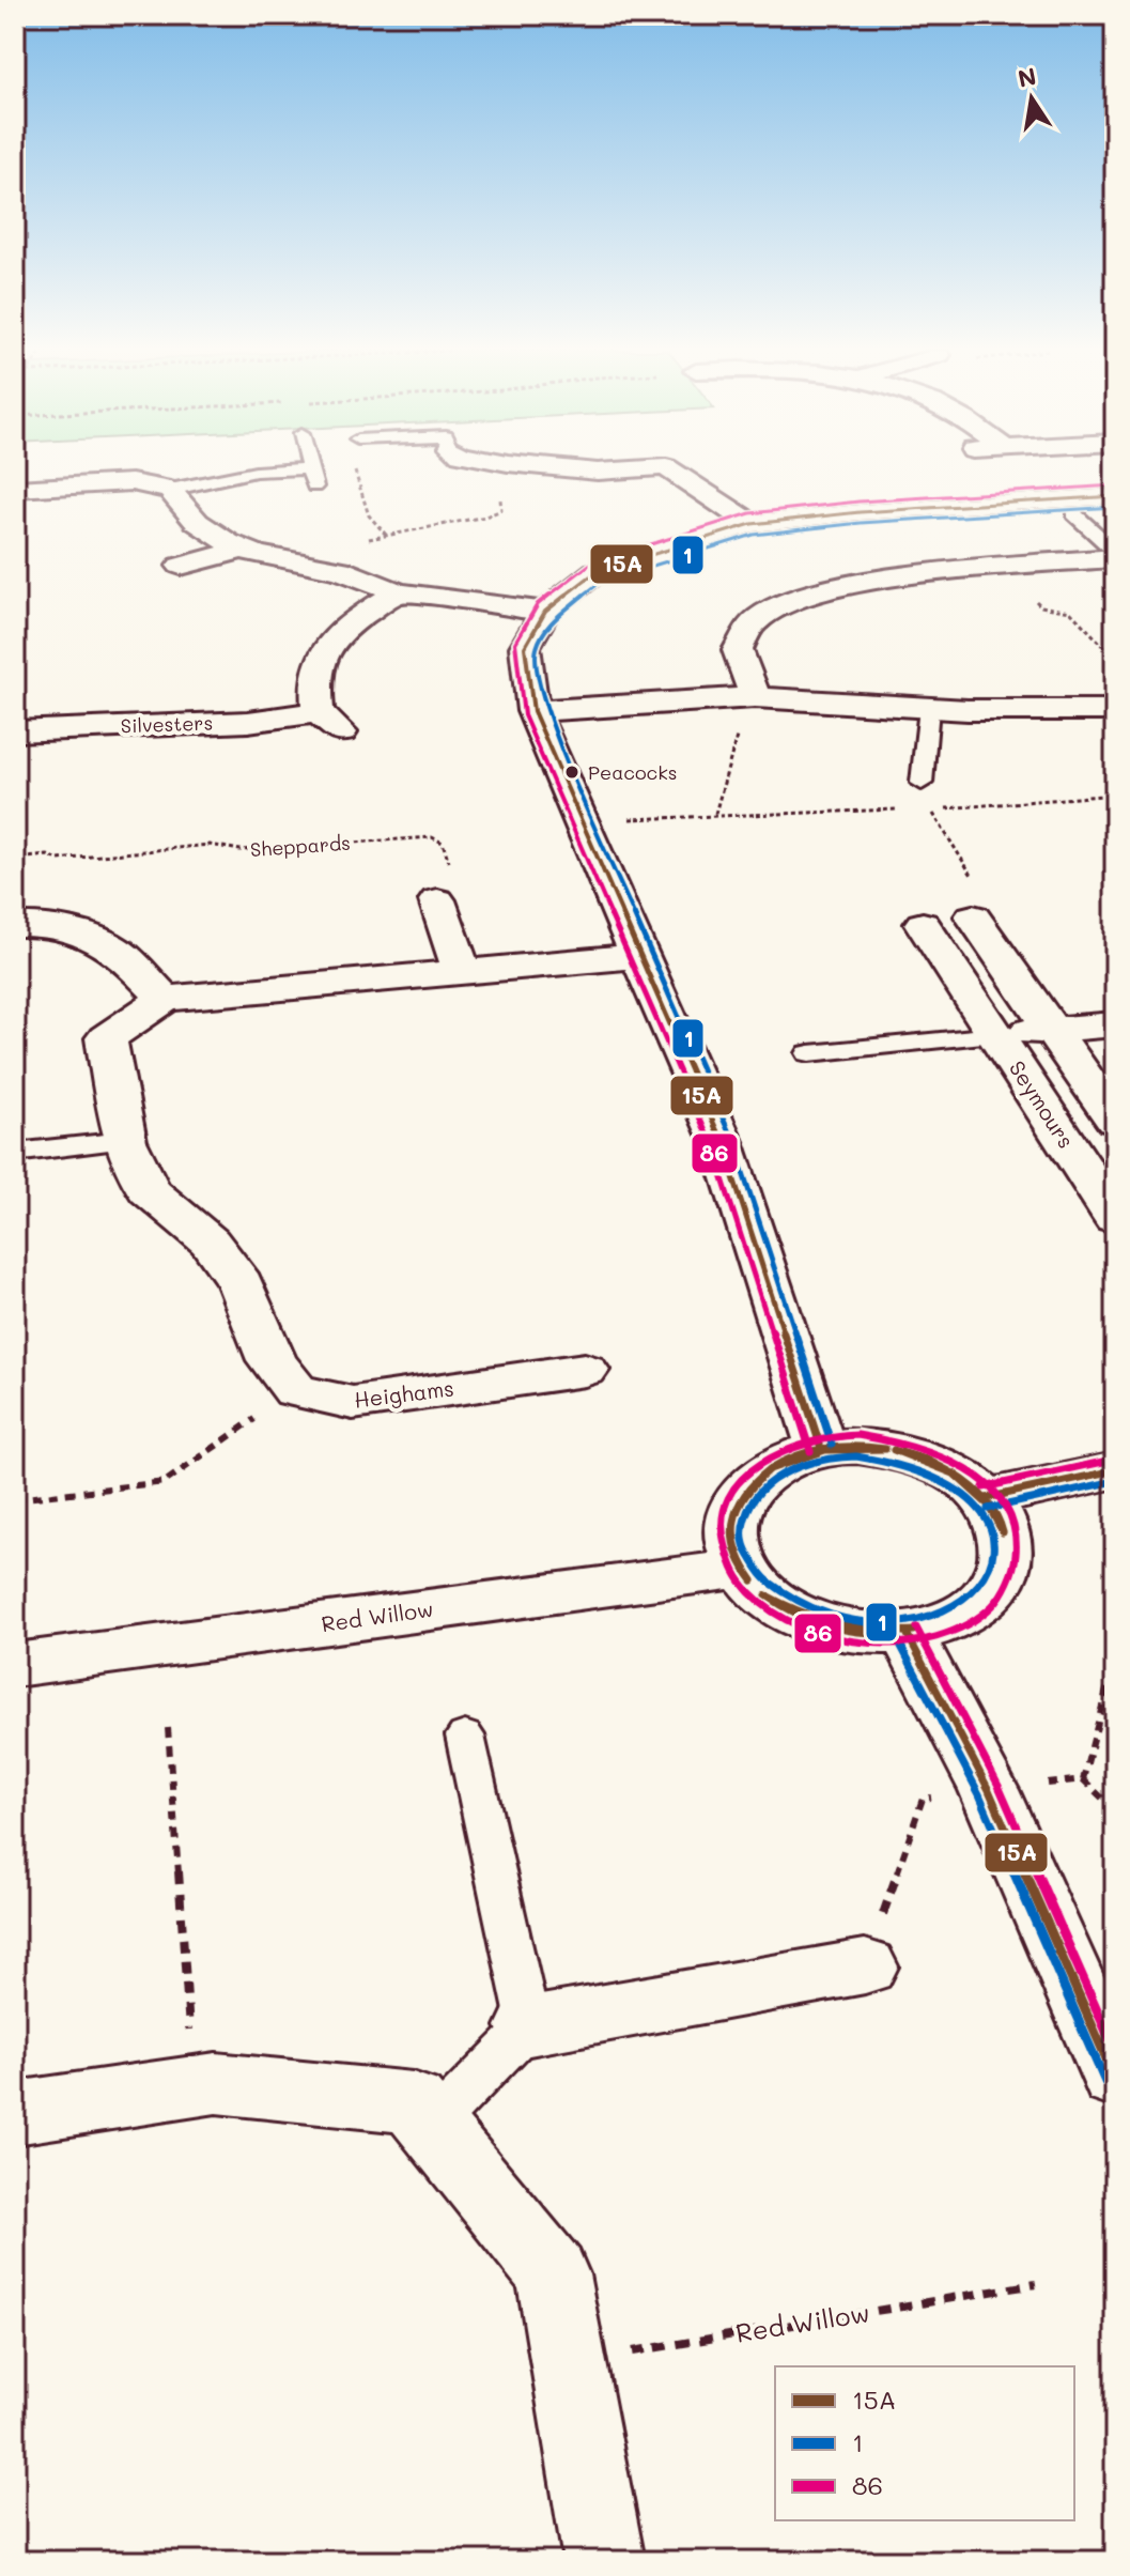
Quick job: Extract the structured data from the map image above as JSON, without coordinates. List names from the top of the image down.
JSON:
{
  "streets": {
    "street": [
      "Silvesters",
      "Seymours",
      "Heighams",
      "Red Willow"
    ],
    "path": ["Sheppards"]
  },
  "places": ["Peacocks"],
  "lines": ["transit line 86", "transit line 15A", "transit line 1"],
  "legend": ["15A", "1", "86"],
  "north": "top"
}
